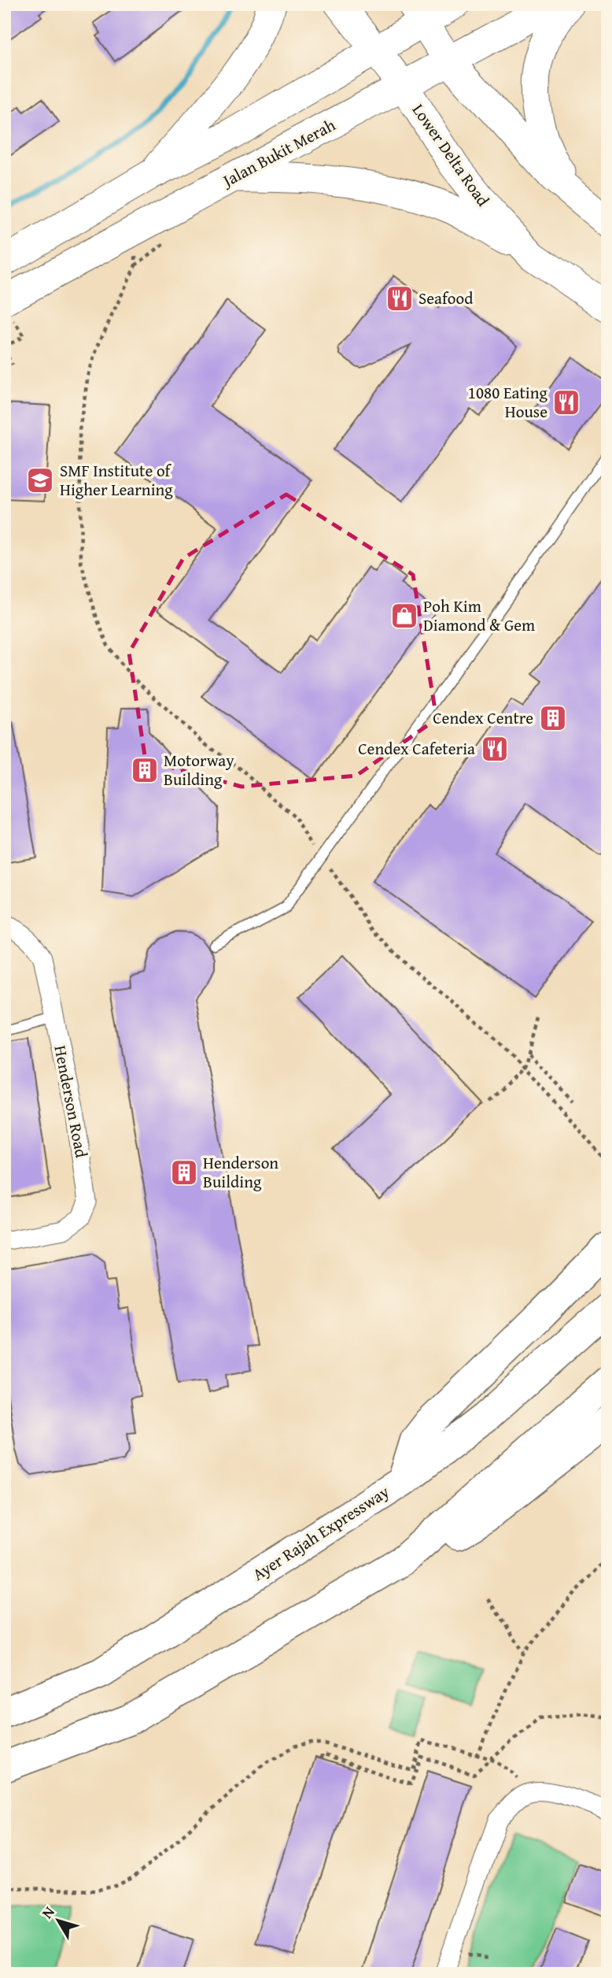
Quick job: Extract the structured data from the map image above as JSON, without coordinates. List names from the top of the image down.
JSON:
{
  "streets": {
    "highway": ["Ayer Rajah Expressway"],
    "main road": ["Jalan Bukit Merah", "Lower Delta Road"],
    "street": ["Henderson Road"]
  },
  "crossings": [
    ["Jalan Bukit Merah", "Lower Delta Road"]
  ],
  "places": {
    "restaurant": ["Seafood", "1080 Eating House", "Cendex Cafeteria"],
    "school or university": ["SMF Institute of Higher Learning"],
    "shop": ["Poh Kim Diamond & Gem"],
    "building": ["Cendex Centre", "Motorway Building", "Henderson Building"]
  },
  "north": "top left"
}
